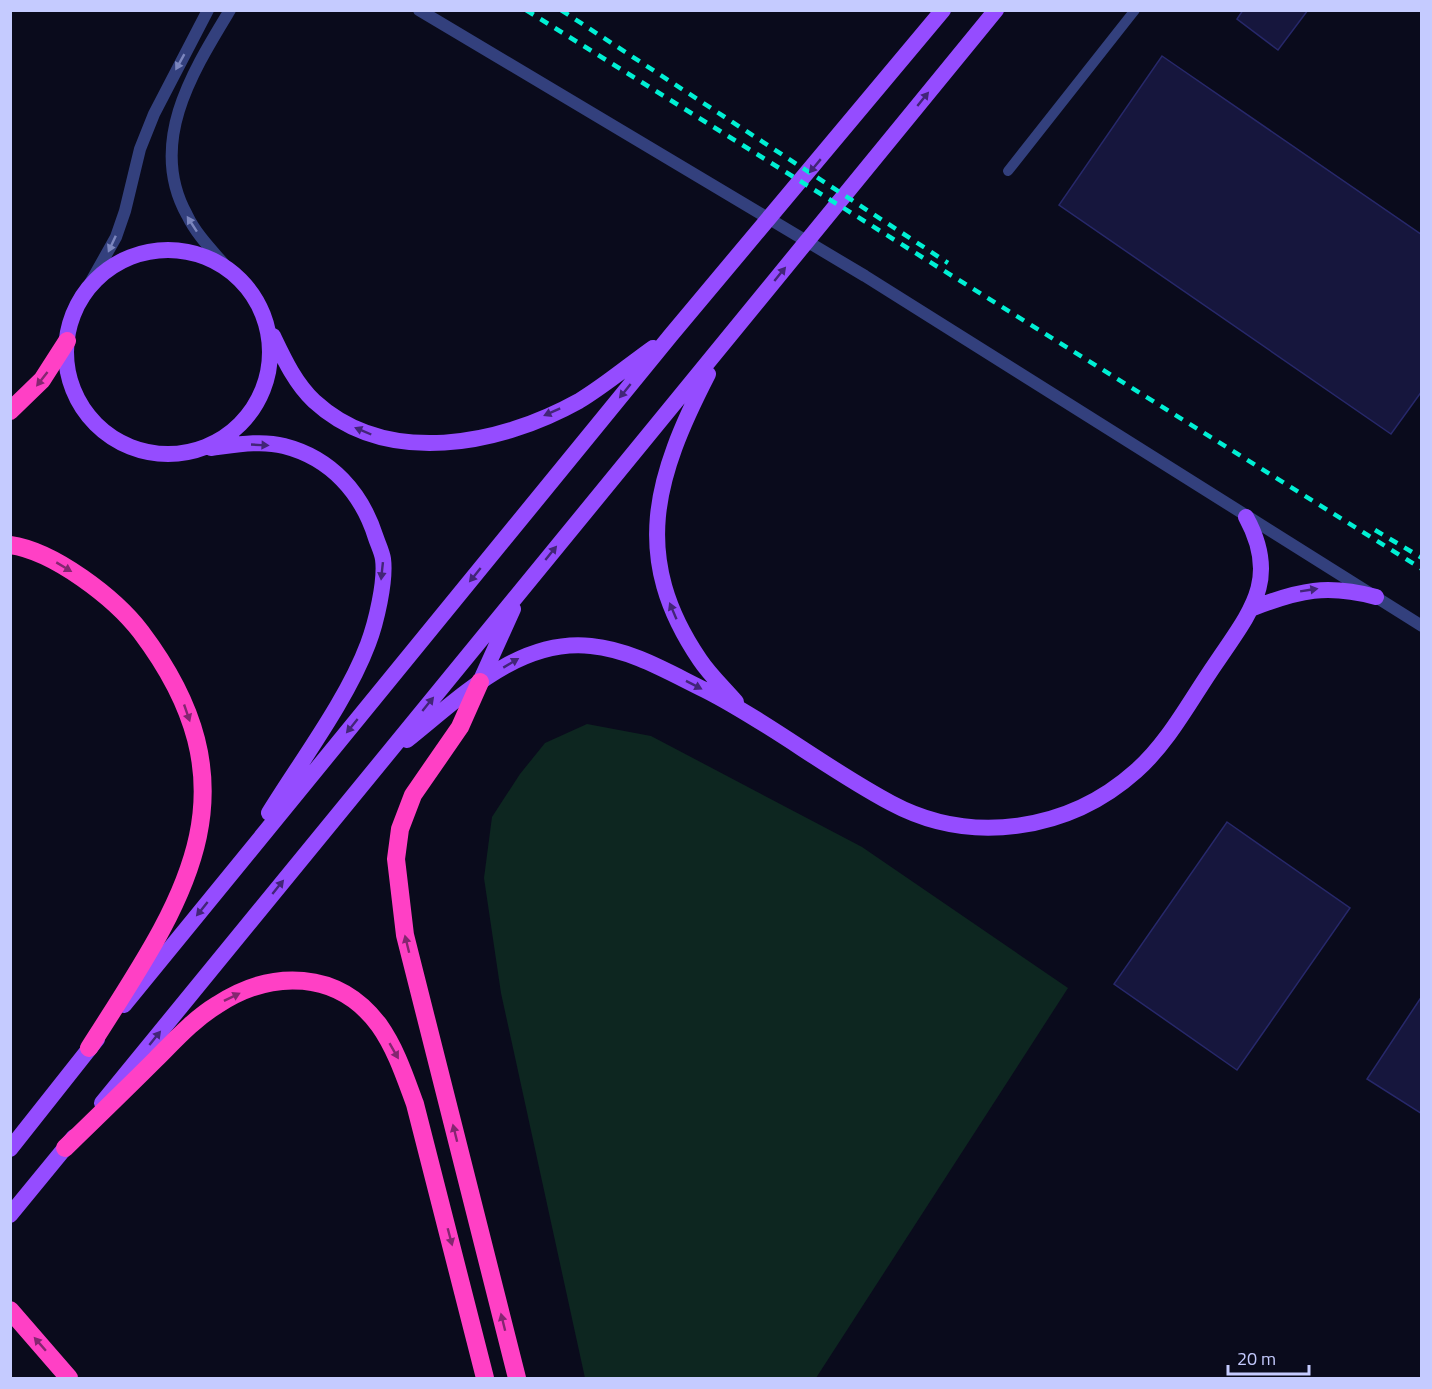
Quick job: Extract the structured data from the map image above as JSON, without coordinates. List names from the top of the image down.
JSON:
{
  "scale_bar": "20 m"
}
